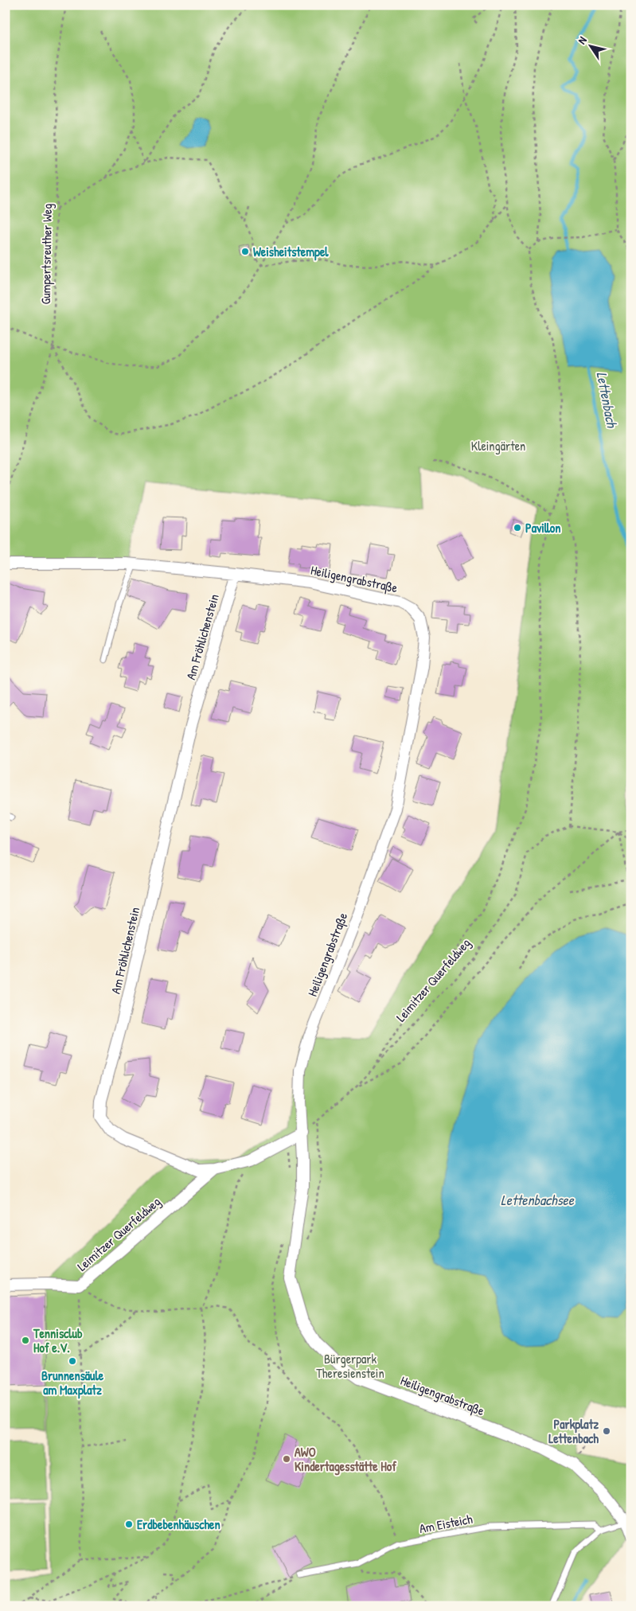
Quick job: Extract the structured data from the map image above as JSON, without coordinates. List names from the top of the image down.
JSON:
{
  "streets": {
    "street": ["Heiligengrabstraße", "Am Fröhlichenstein", "Leimitzer Querfeldweg"],
    "lane": ["Am Eisteich"],
    "path": ["Gumpertsreuther Weg"]
  },
  "crossings": [
    ["Heiligengrabstraße", "Am Fröhlichenstein"],
    ["Heiligengrabstraße", "Leimitzer Querfeldweg"],
    ["Am Fröhlichenstein", "Leimitzer Querfeldweg"]
  ],
  "water": ["Lettenbach", "Lettenbachsee"],
  "parks": ["Kleingärten", "Bürgerpark Theresienstein"],
  "places": [
    "Weisheitstempel",
    "Pavillon",
    "Tennisclub Hof e.V.",
    "Brunnensäule am Maxplatz",
    "Parkplatz Lettenbach",
    "AWO Kindertagesstätte Hof",
    "Erdbebenhäuschen"
  ],
  "north": "top left"
}
